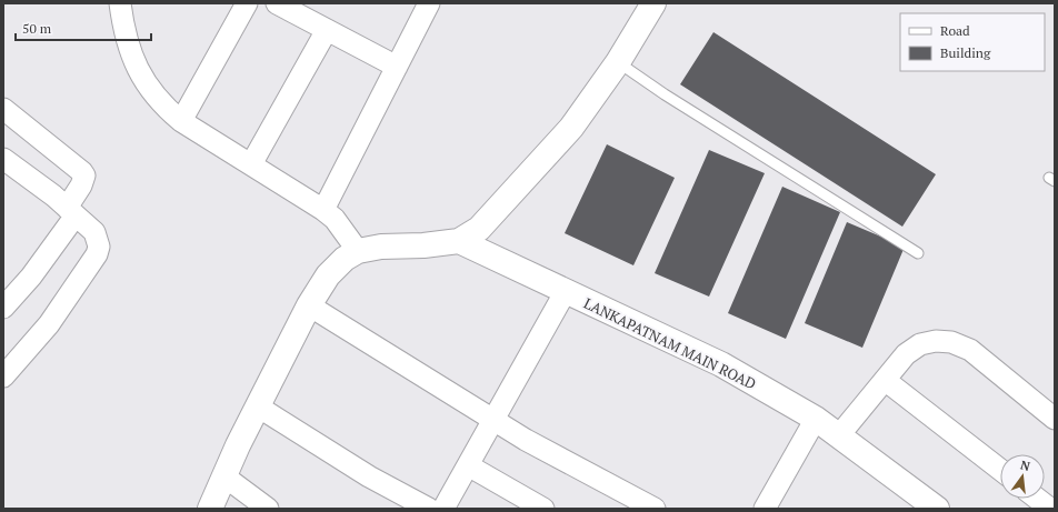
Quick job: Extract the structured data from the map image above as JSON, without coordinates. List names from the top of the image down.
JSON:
{
  "streets": {
    "street": ["LANKAPATNAM MAIN ROAD"]
  },
  "legend": ["Road", "Building"],
  "scale_bar": "50 m",
  "north": "top"
}
